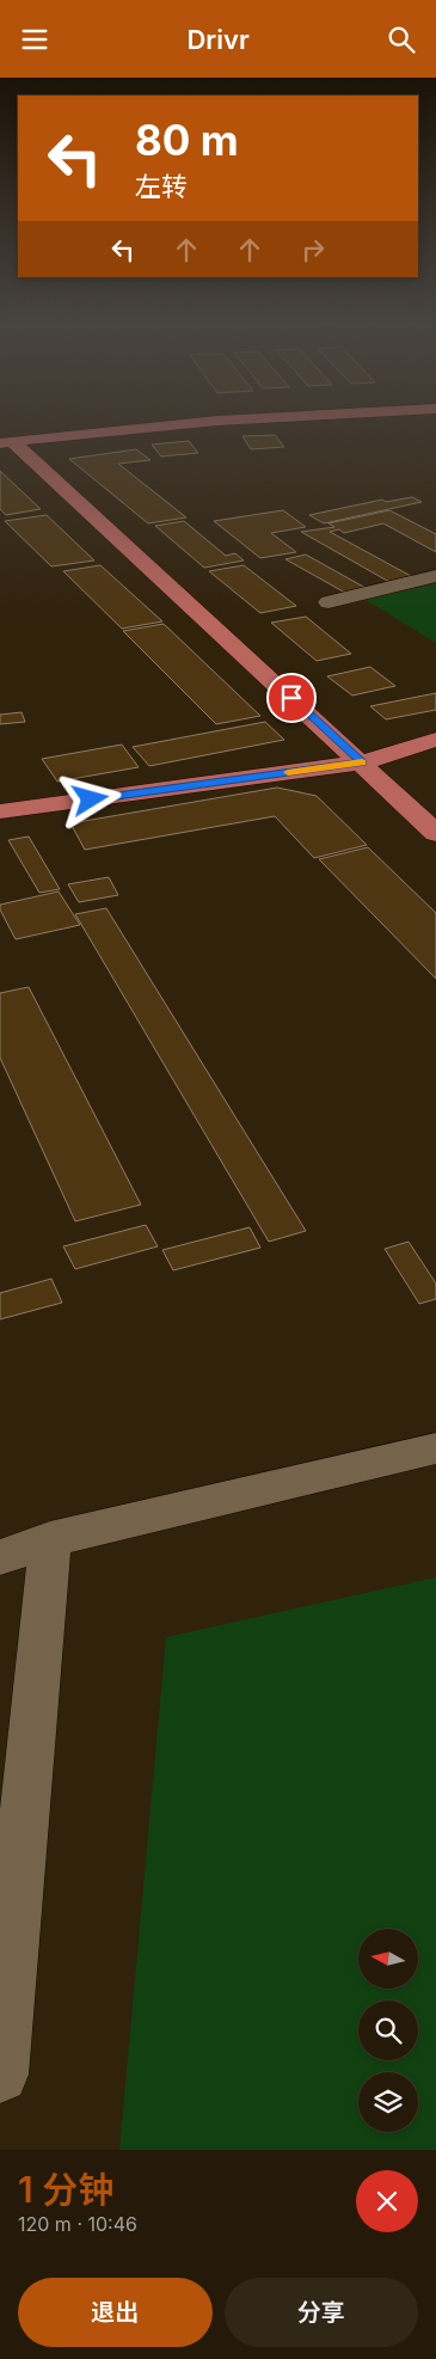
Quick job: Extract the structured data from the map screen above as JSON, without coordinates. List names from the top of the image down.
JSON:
{
  "north": "left",
  "page": {
    "header": "Drivr",
    "turn": ["80 m", "左转"],
    "heading": ["1 分钟", "120 m · 10:46"],
    "buttons": ["退出", "分享"]
  }
}
